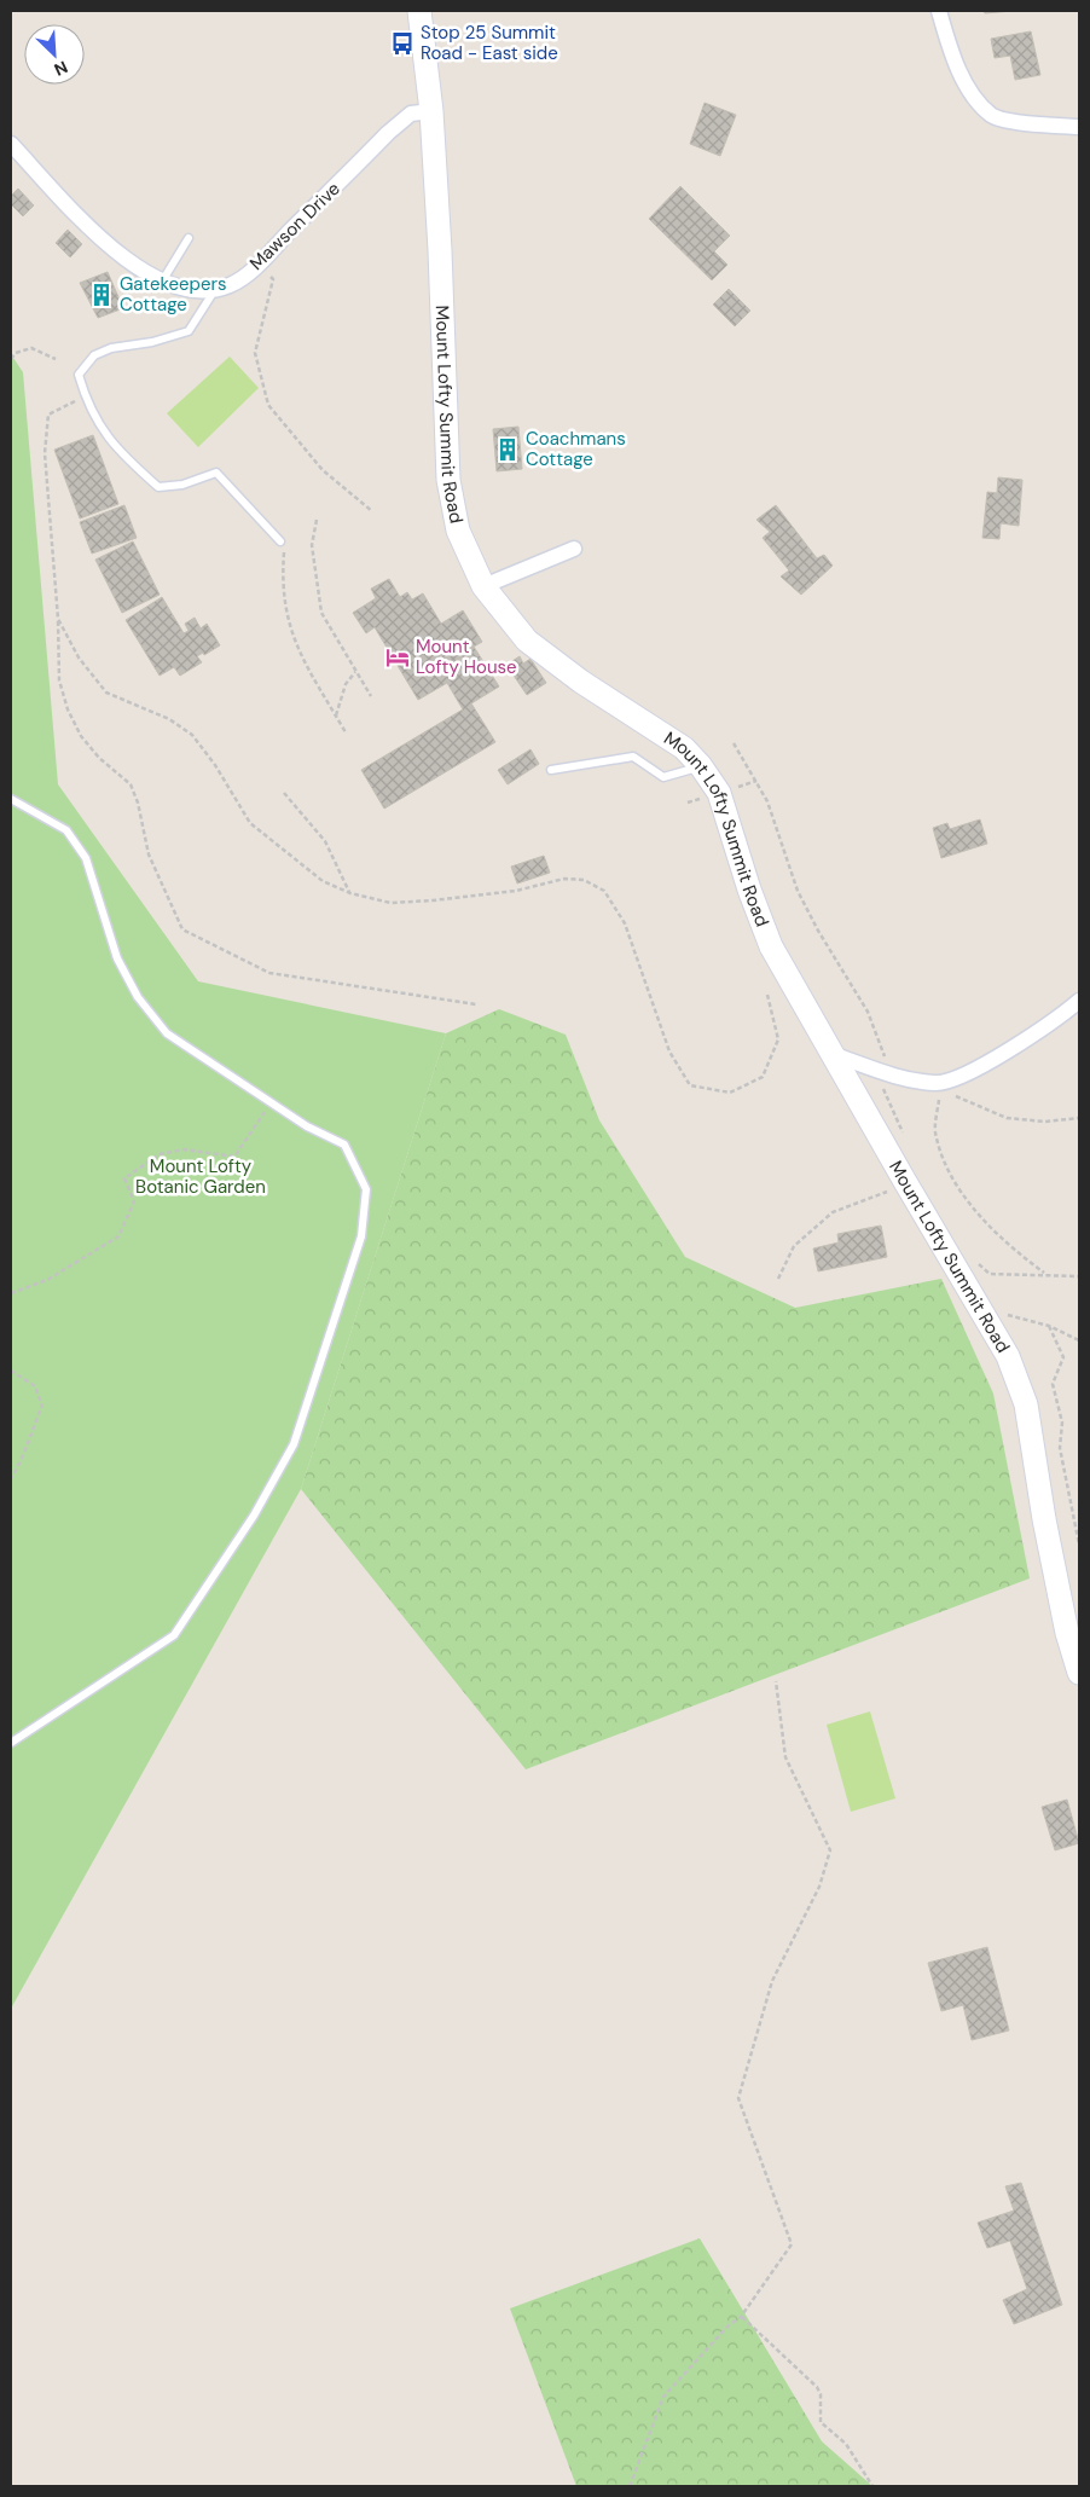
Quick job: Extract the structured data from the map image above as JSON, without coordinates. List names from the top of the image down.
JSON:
{
  "streets": {
    "main road": ["Mount Lofty Summit Road"],
    "street": ["Mawson Drive"]
  },
  "crossings": [
    ["Mawson Drive", "Mount Lofty Summit Road"]
  ],
  "parks": ["Mount Lofty Botanic Garden"],
  "places": {
    "bus stop": ["Stop 25 Summit Road - East side"],
    "building": ["Gatekeepers Cottage", "Coachmans Cottage"],
    "hotel": ["Mount Lofty House"]
  },
  "north": "bottom right"
}
